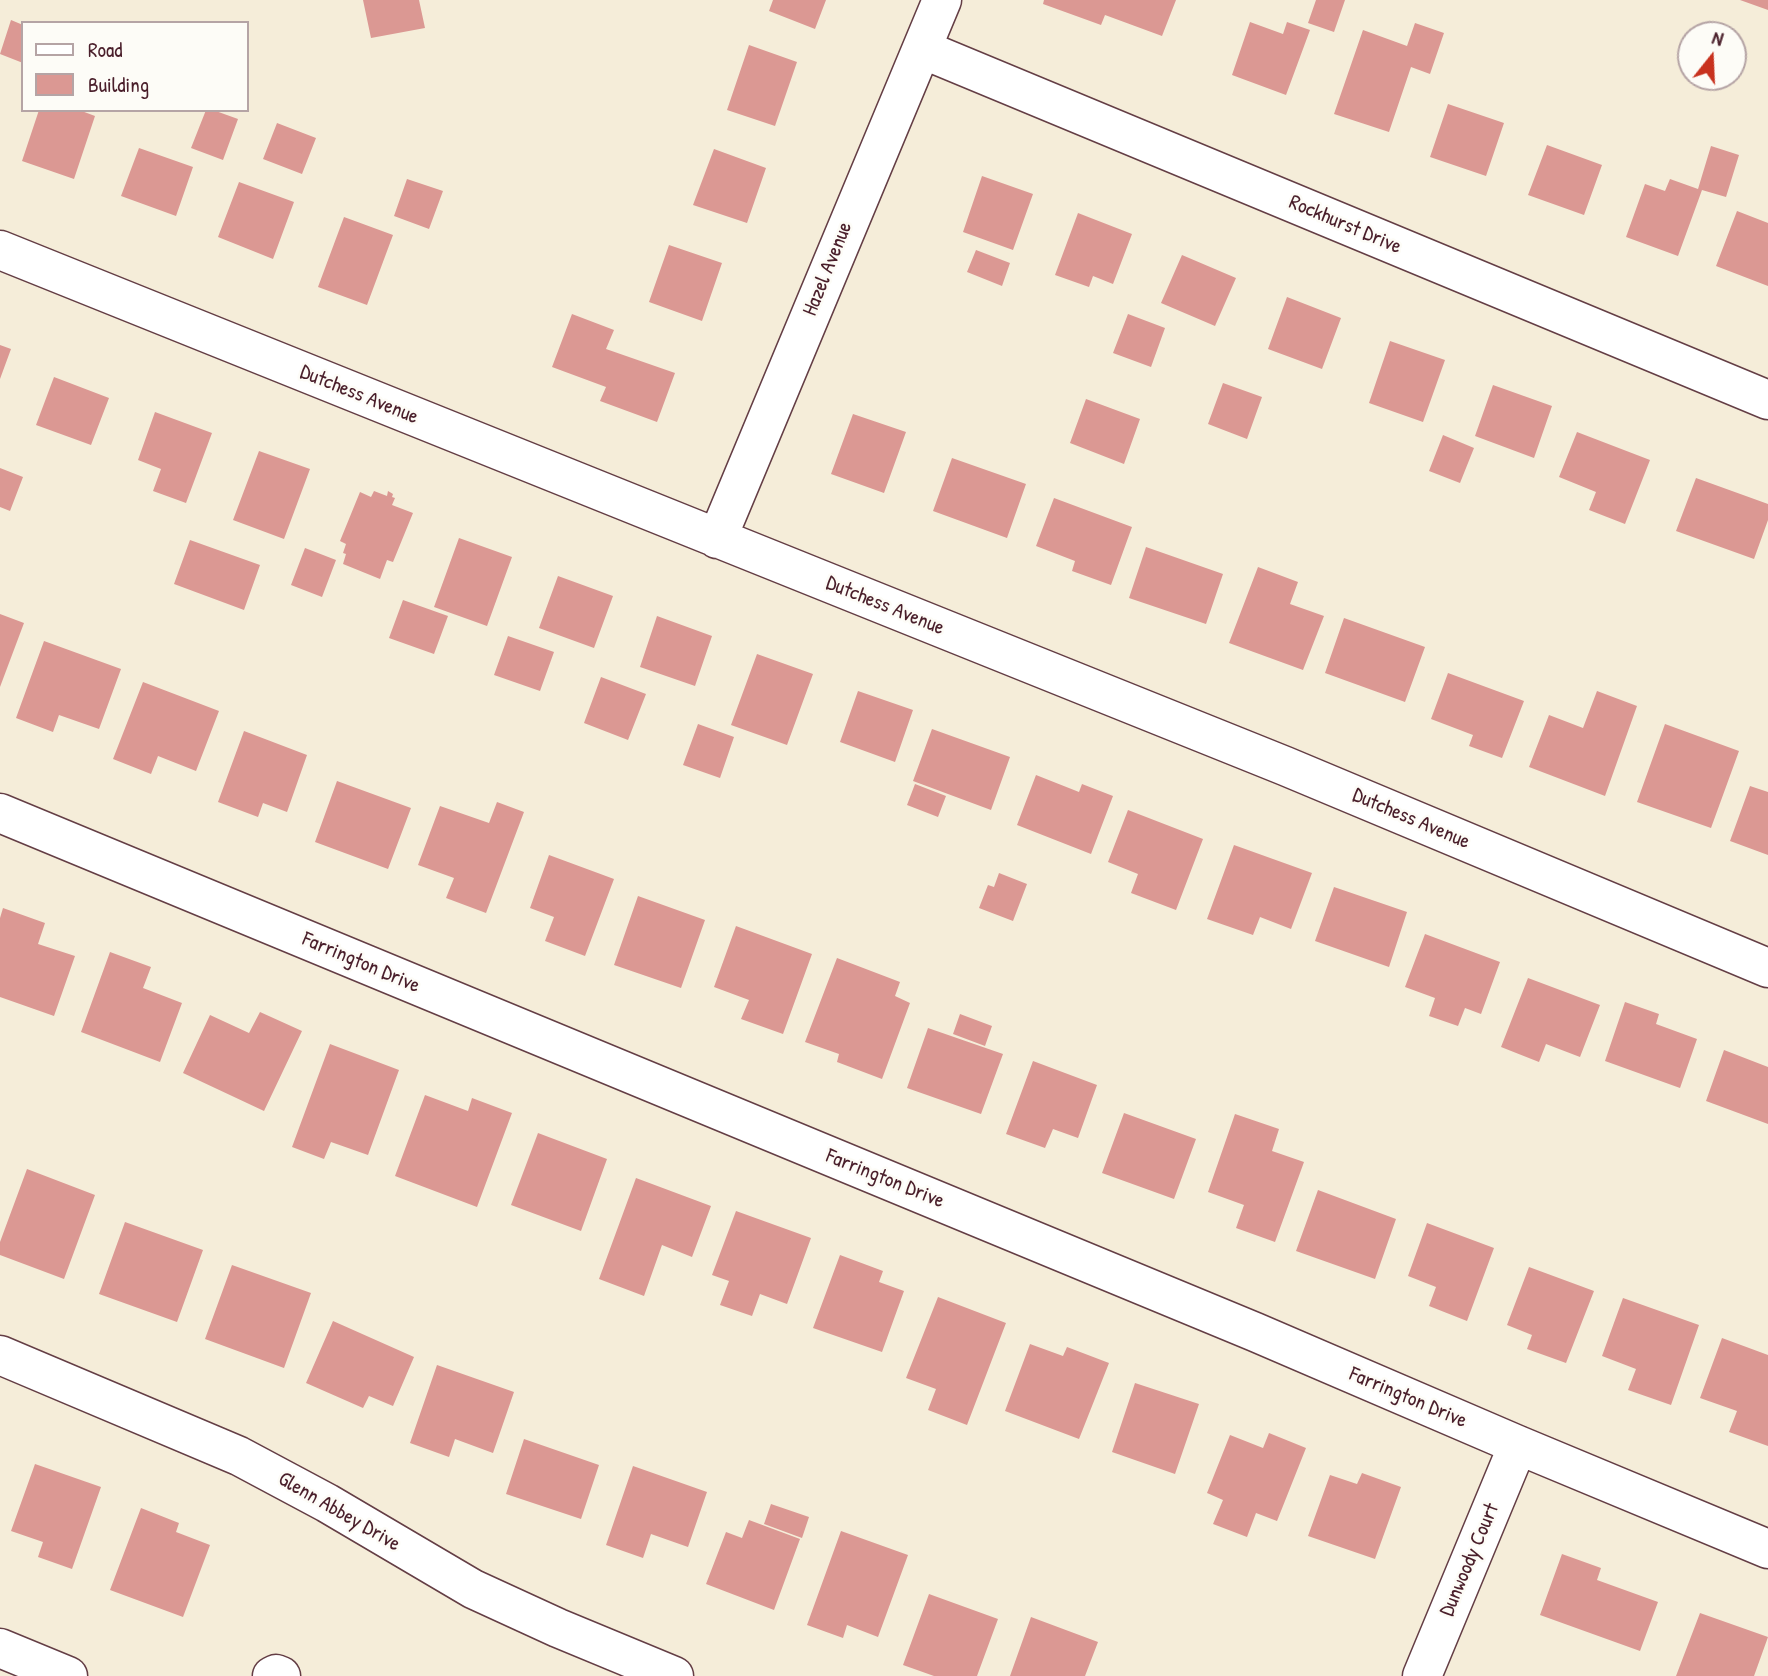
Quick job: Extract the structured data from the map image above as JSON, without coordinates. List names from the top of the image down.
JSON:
{
  "streets": {
    "street": [
      "Rockhurst Drive",
      "Hazel Avenue",
      "Dutchess Avenue",
      "Farrington Drive",
      "Glenn Abbey Drive",
      "Dunwoody Court"
    ]
  },
  "crossings": [
    ["Rockhurst Drive", "Hazel Avenue"],
    ["Hazel Avenue", "Dutchess Avenue"],
    ["Farrington Drive", "Dunwoody Court"]
  ],
  "legend": ["Road", "Building"],
  "north": "top"
}
